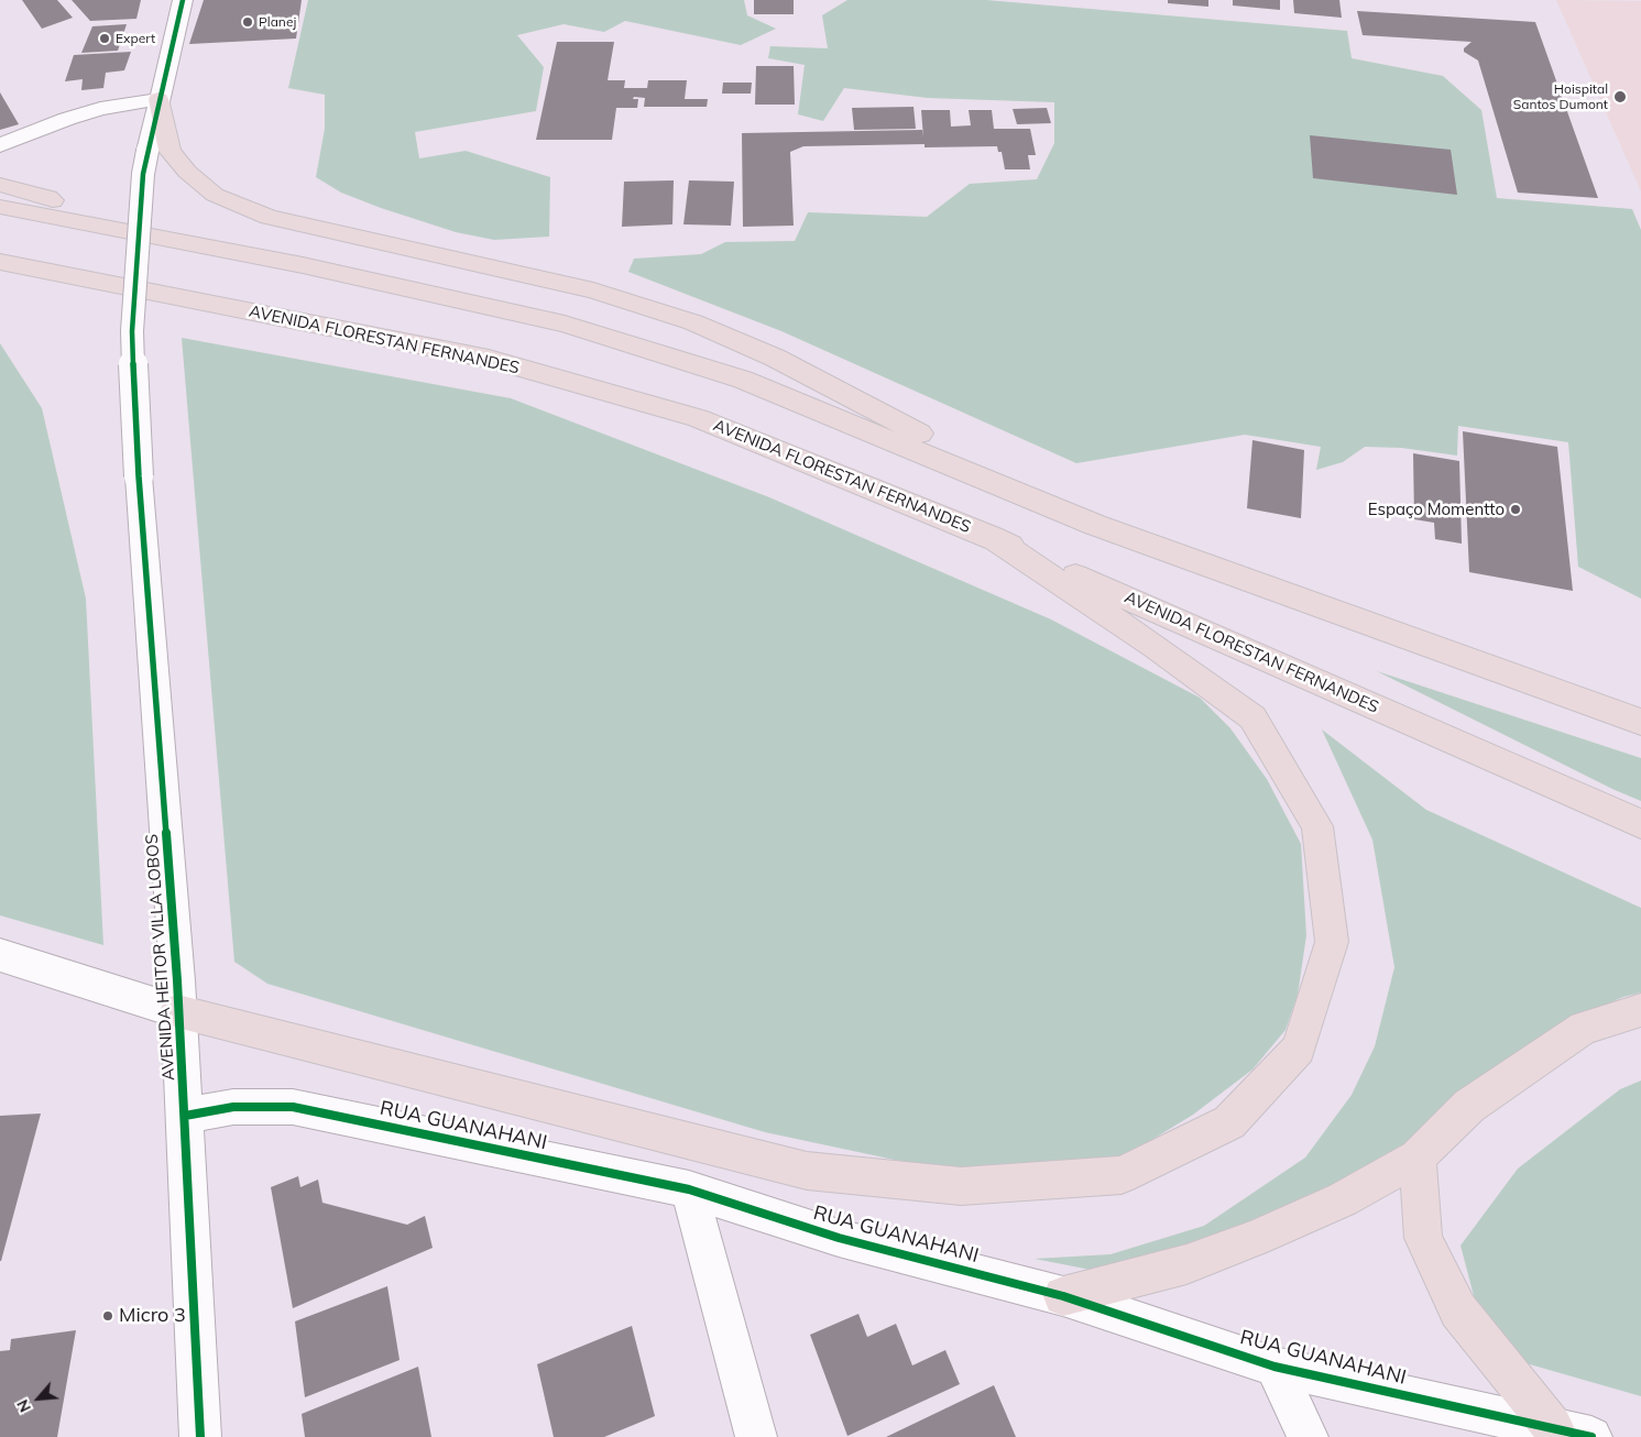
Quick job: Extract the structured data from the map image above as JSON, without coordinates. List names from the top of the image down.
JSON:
{
  "streets": {
    "highway": ["AVENIDA FLORESTAN FERNANDES"],
    "street": ["AVENIDA HEITOR VILLA LOBOS", "RUA GUANAHANI"]
  },
  "crossings": [
    ["AVENIDA HEITOR VILLA LOBOS", "RUA GUANAHANI"]
  ],
  "places": [
    "Planej",
    "Expert",
    "Hoispital Santos Dumont",
    "Espaço Momentto",
    "Micro 3"
  ],
  "north": "bottom left"
}
